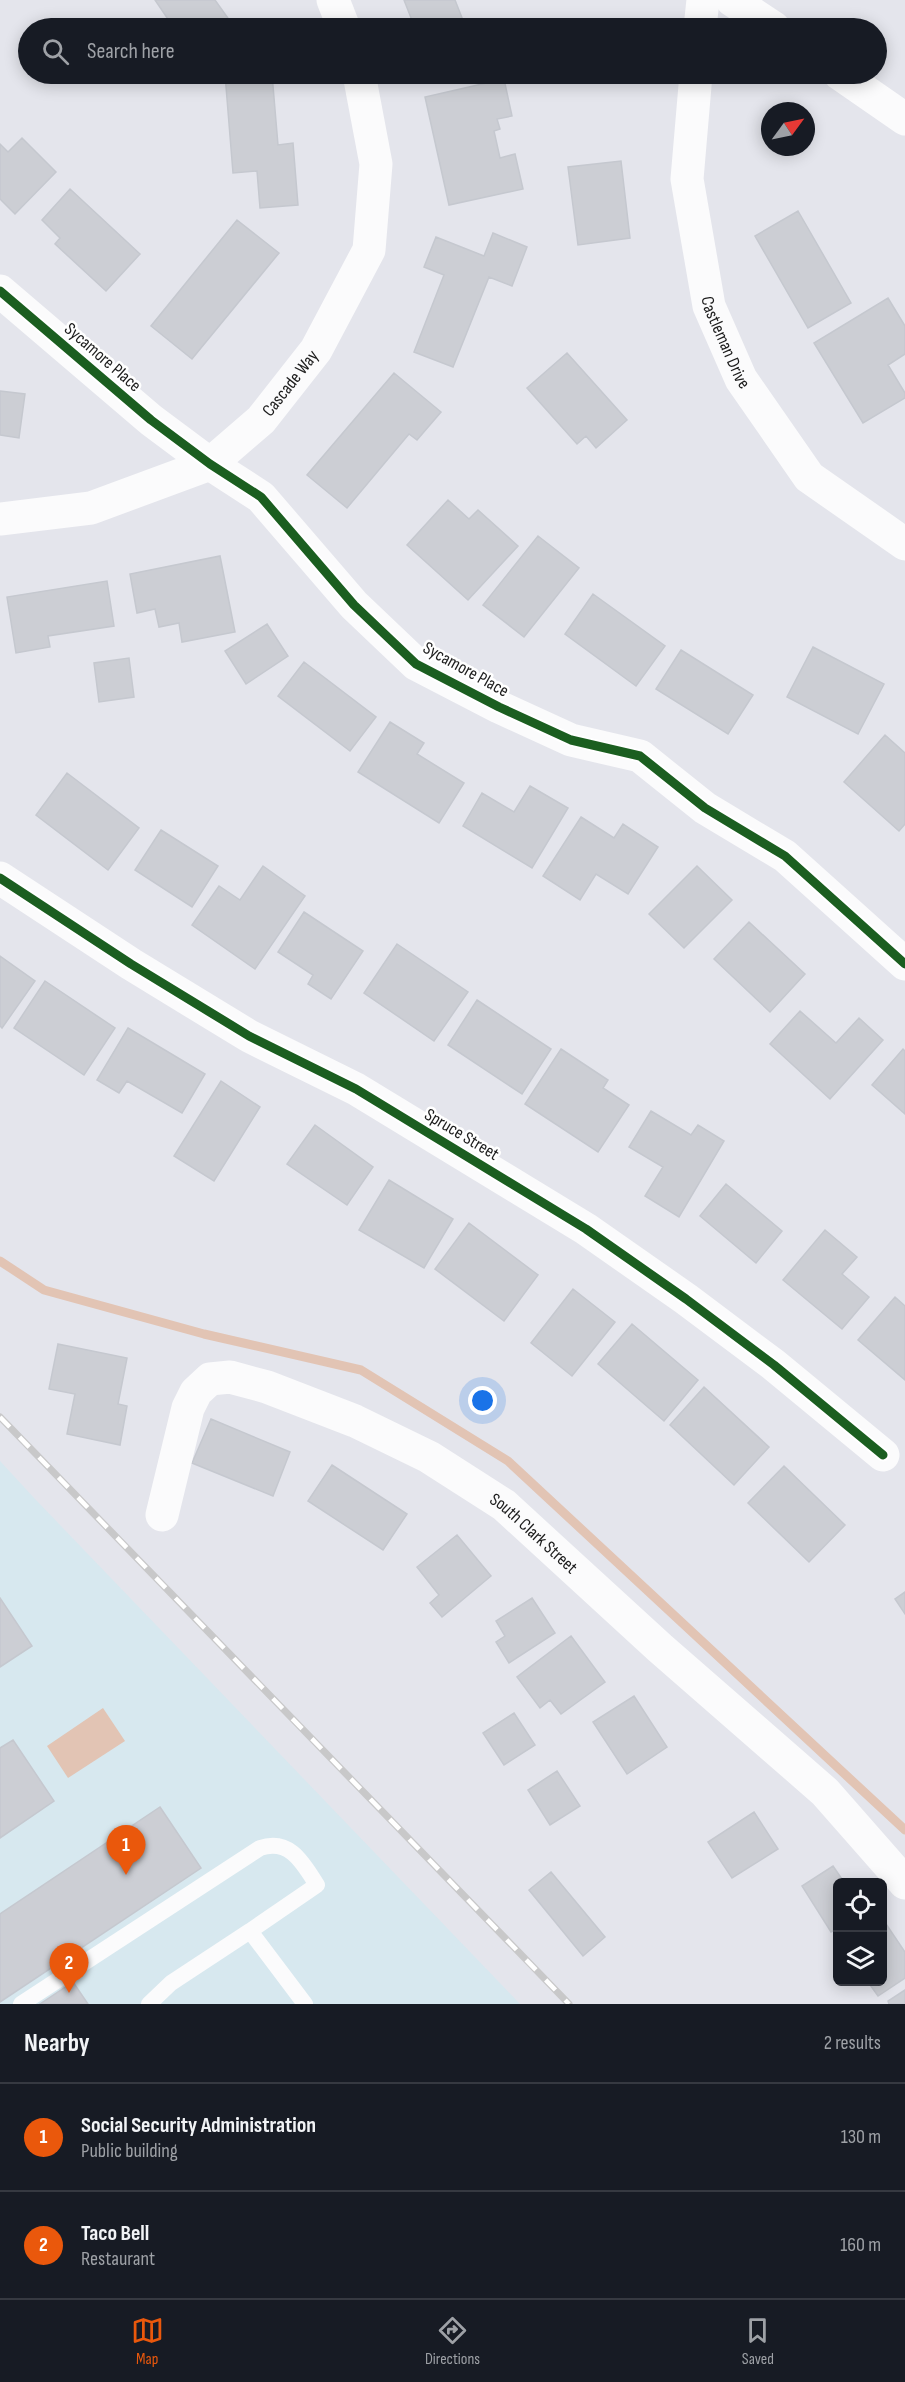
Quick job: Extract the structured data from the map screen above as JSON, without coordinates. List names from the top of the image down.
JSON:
{
  "streets": {
    "street": [
      "Castleman Drive",
      "Sycamore Place",
      "Cascade Way",
      "Spruce Street",
      "South Clark Street"
    ]
  },
  "crossings": [
    ["Sycamore Place", "Cascade Way"]
  ],
  "north": "top right",
  "page": {
    "search": "Search here",
    "pins": ["1", "2"],
    "heading": ["Nearby", "2 results"],
    "list": [
      {
        "mark": "1",
        "name": "Social Security Administration",
        "note": "Public building",
        "value": "130 m"
      },
      {
        "mark": "2",
        "name": "Taco Bell",
        "note": "Restaurant",
        "value": "160 m"
      }
    ],
    "nav": ["Map", "Directions", "Saved"]
  }
}
